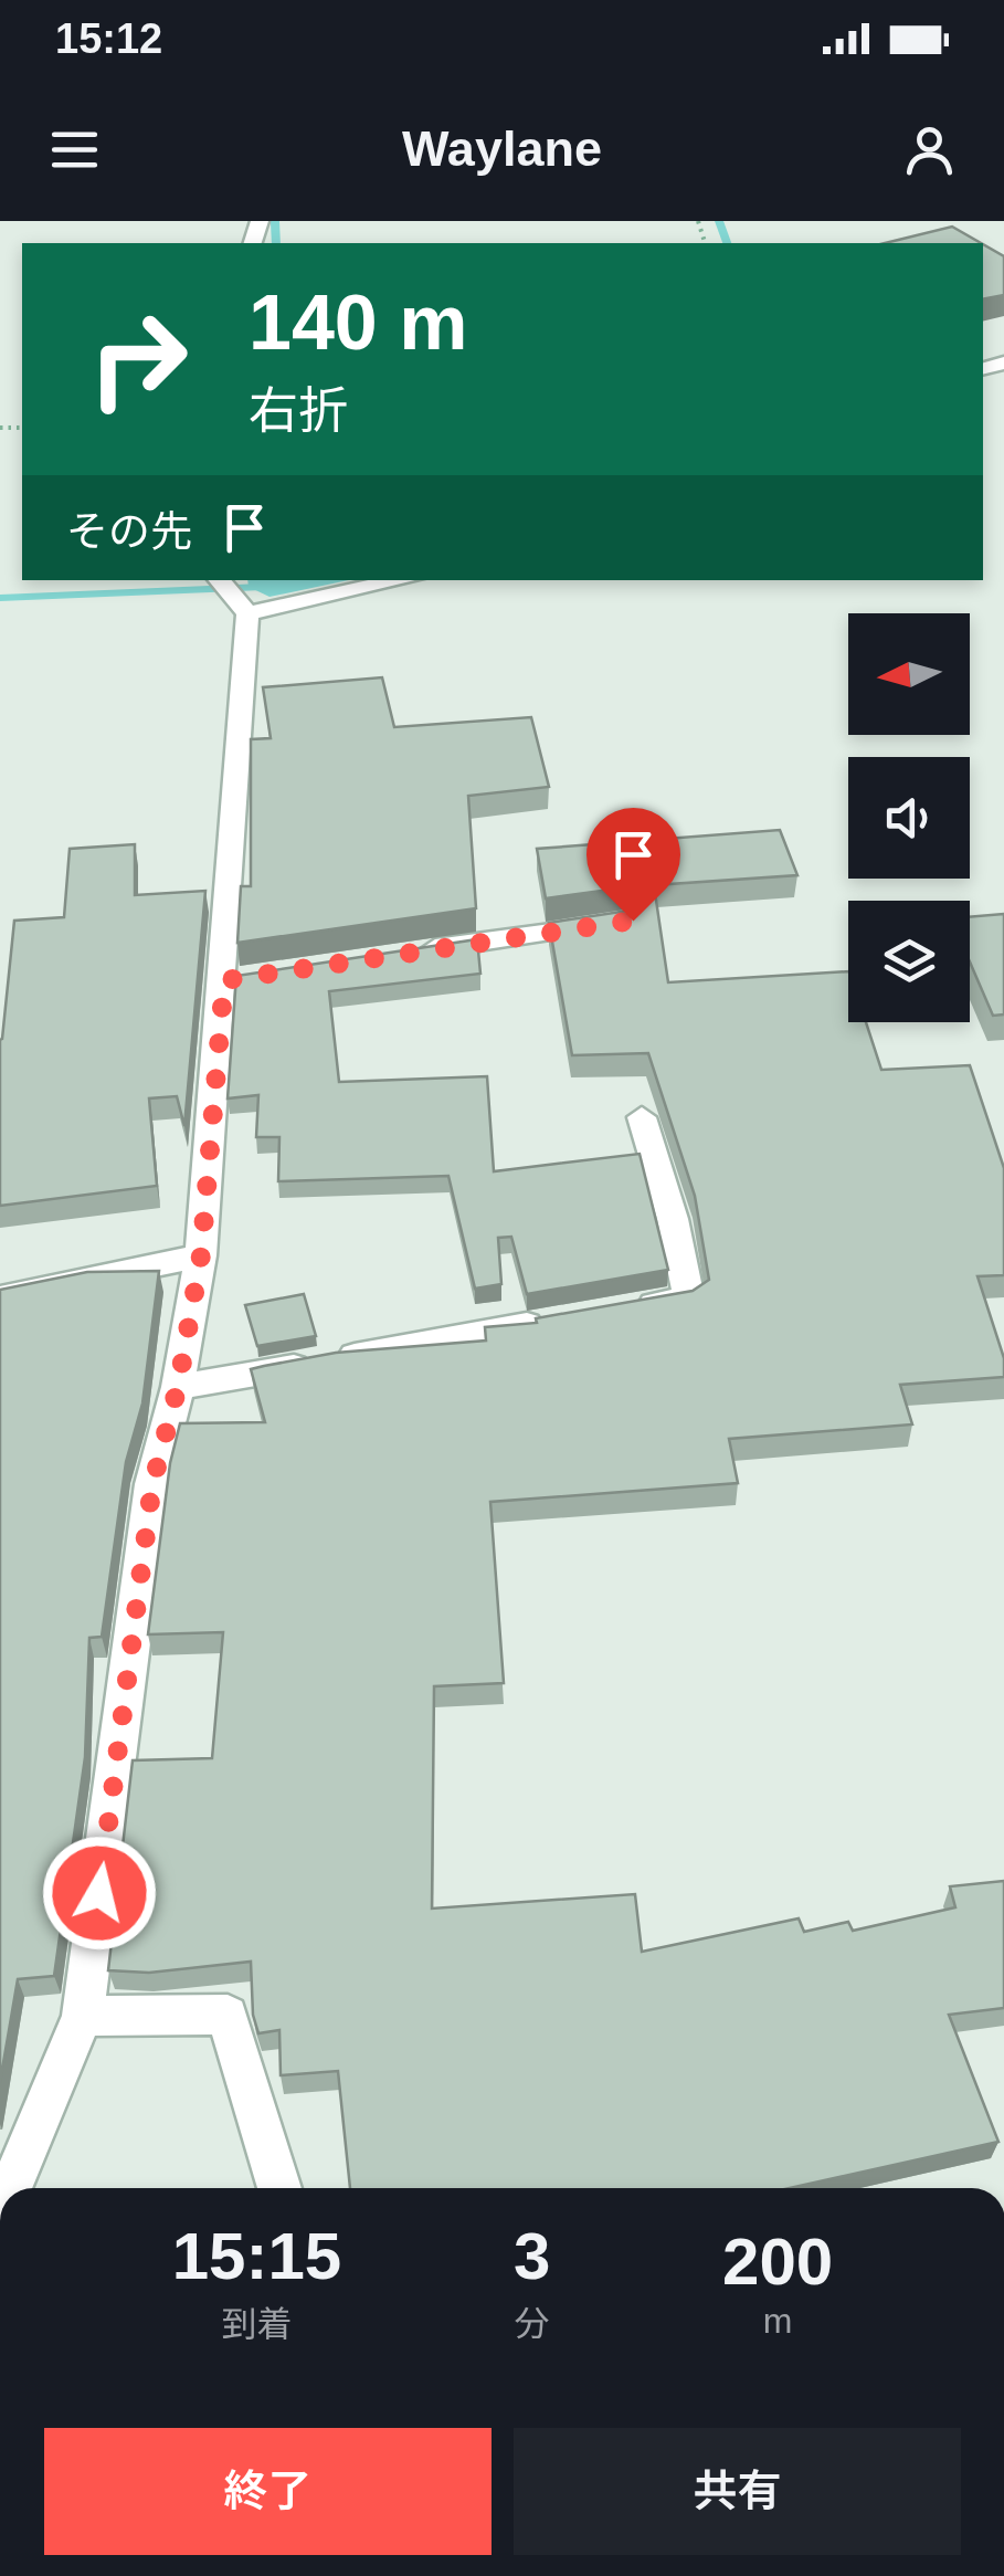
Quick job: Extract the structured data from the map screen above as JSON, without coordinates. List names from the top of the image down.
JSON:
{
  "north": "left",
  "page": {
    "status": "15:12",
    "header": "Waylane",
    "turn": ["140 m", "右折"],
    "then": "その先",
    "eta": [
      "15:15",
      "到着",
      "3",
      "分",
      "200",
      "m"
    ],
    "buttons": ["終了", "共有"]
  }
}
